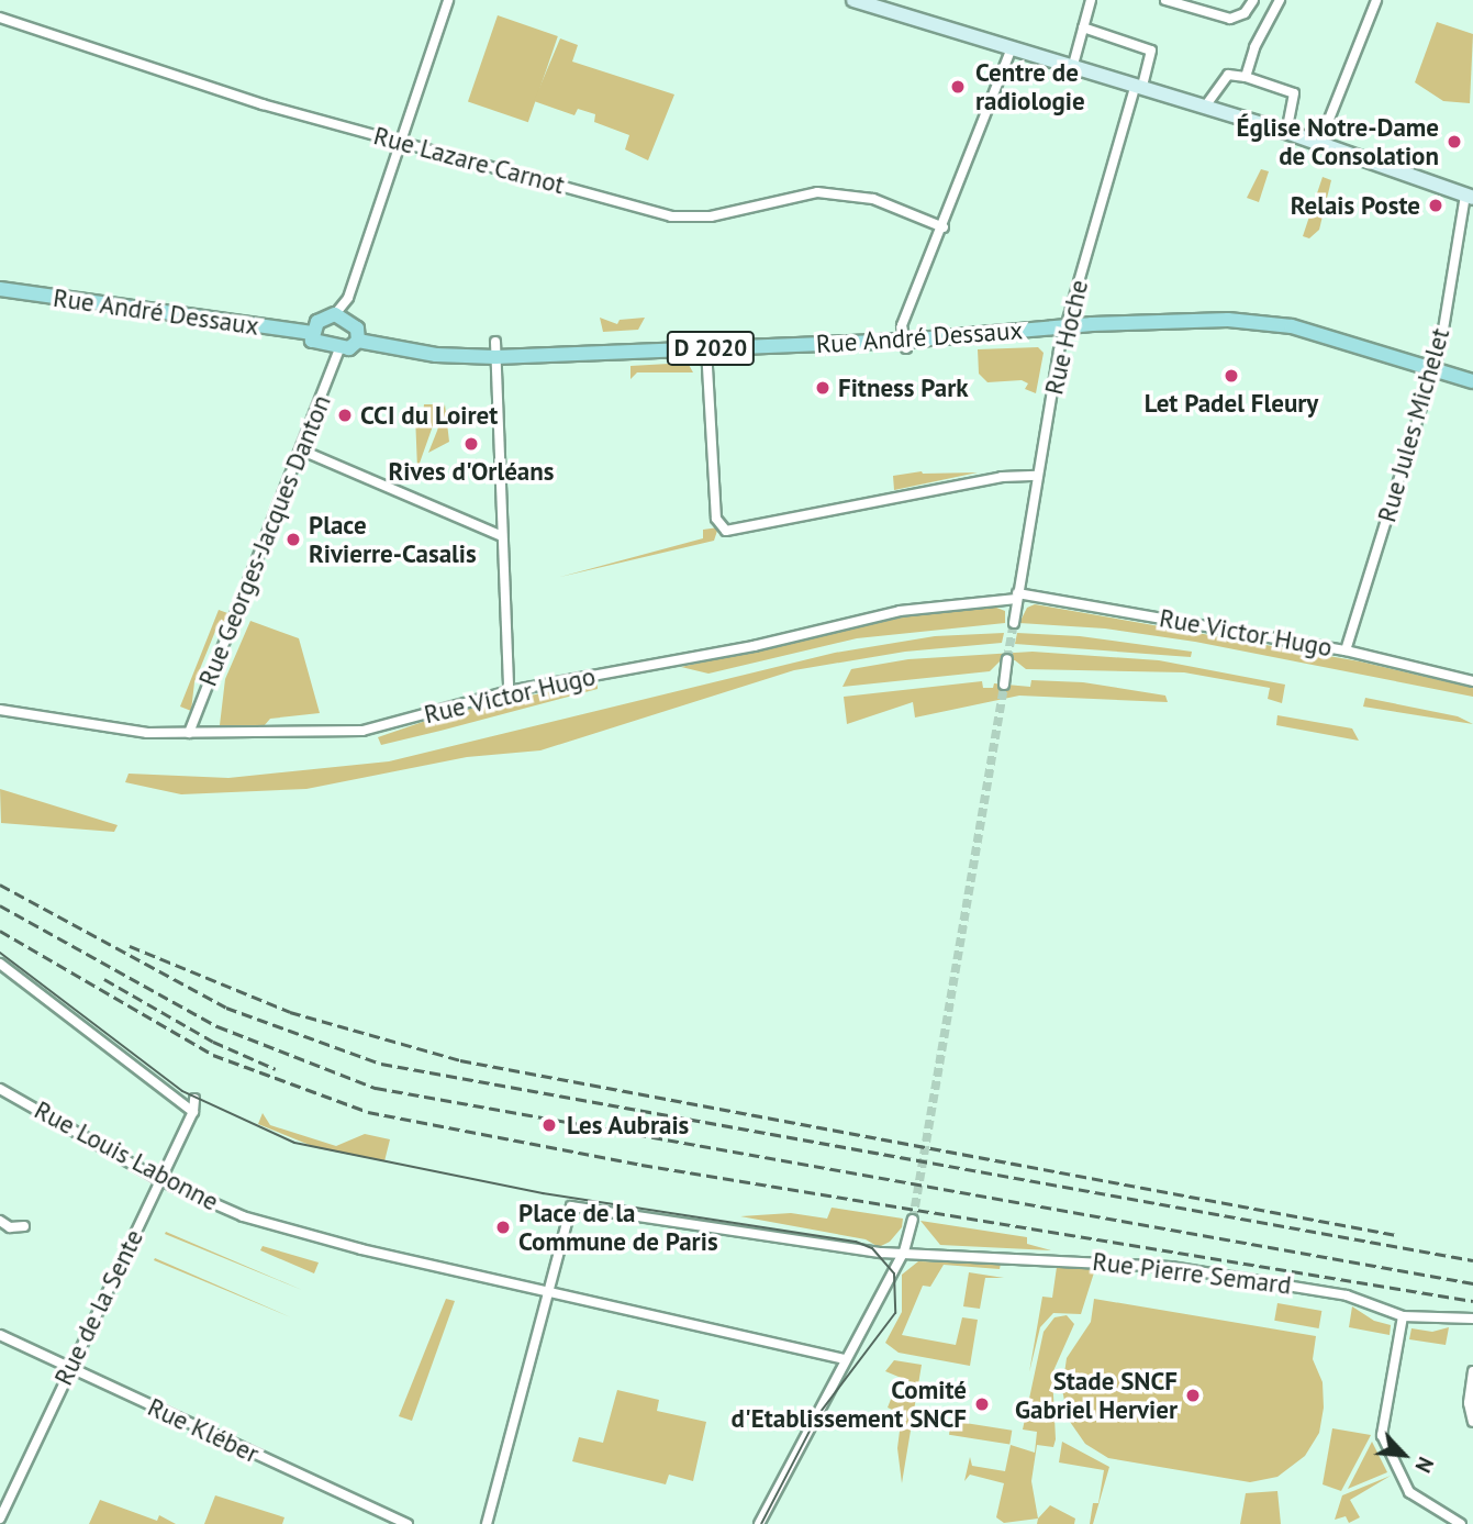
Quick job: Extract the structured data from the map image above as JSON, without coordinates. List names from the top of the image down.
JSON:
{
  "streets": {
    "main road": ["Rue André Dessaux", "D 2020"],
    "street": [
      "Rue Lazare Carnot",
      "Rue Hoche",
      "Rue Jules Michelet",
      "Rue Georges-Jacques Danton",
      "Rue Victor Hugo",
      "Rue Louis Labonne",
      "Rue Pierre Semard",
      "Rue de la Sente",
      "Rue Kléber"
    ]
  },
  "crossings": [
    ["Rue André Dessaux", "Rue Hoche"],
    ["Rue André Dessaux", "Rue Jules Michelet"],
    ["Rue André Dessaux", "Rue Georges-Jacques Danton"],
    ["Rue Hoche", "Rue Victor Hugo"],
    ["Rue Jules Michelet", "Rue Victor Hugo"],
    ["Rue Georges-Jacques Danton", "Rue Victor Hugo"],
    ["Rue Louis Labonne", "Rue Pierre Semard"],
    ["Rue Louis Labonne", "Rue de la Sente"],
    ["Rue de la Sente", "Rue Kléber"]
  ],
  "places": [
    "Centre de radiologie",
    "Église Notre-Dame de Consolation",
    "Relais Poste",
    "Let Padel Fleury",
    "Fitness Park",
    "CCI du Loiret",
    "Rives d'Orléans",
    "Place Rivierre-Casalis",
    "Les Aubrais",
    "Place de la Commune de Paris",
    "Stade SNCF Gabriel Hervier",
    "Comité d'Etablissement SNCF"
  ],
  "north": "bottom right"
}
